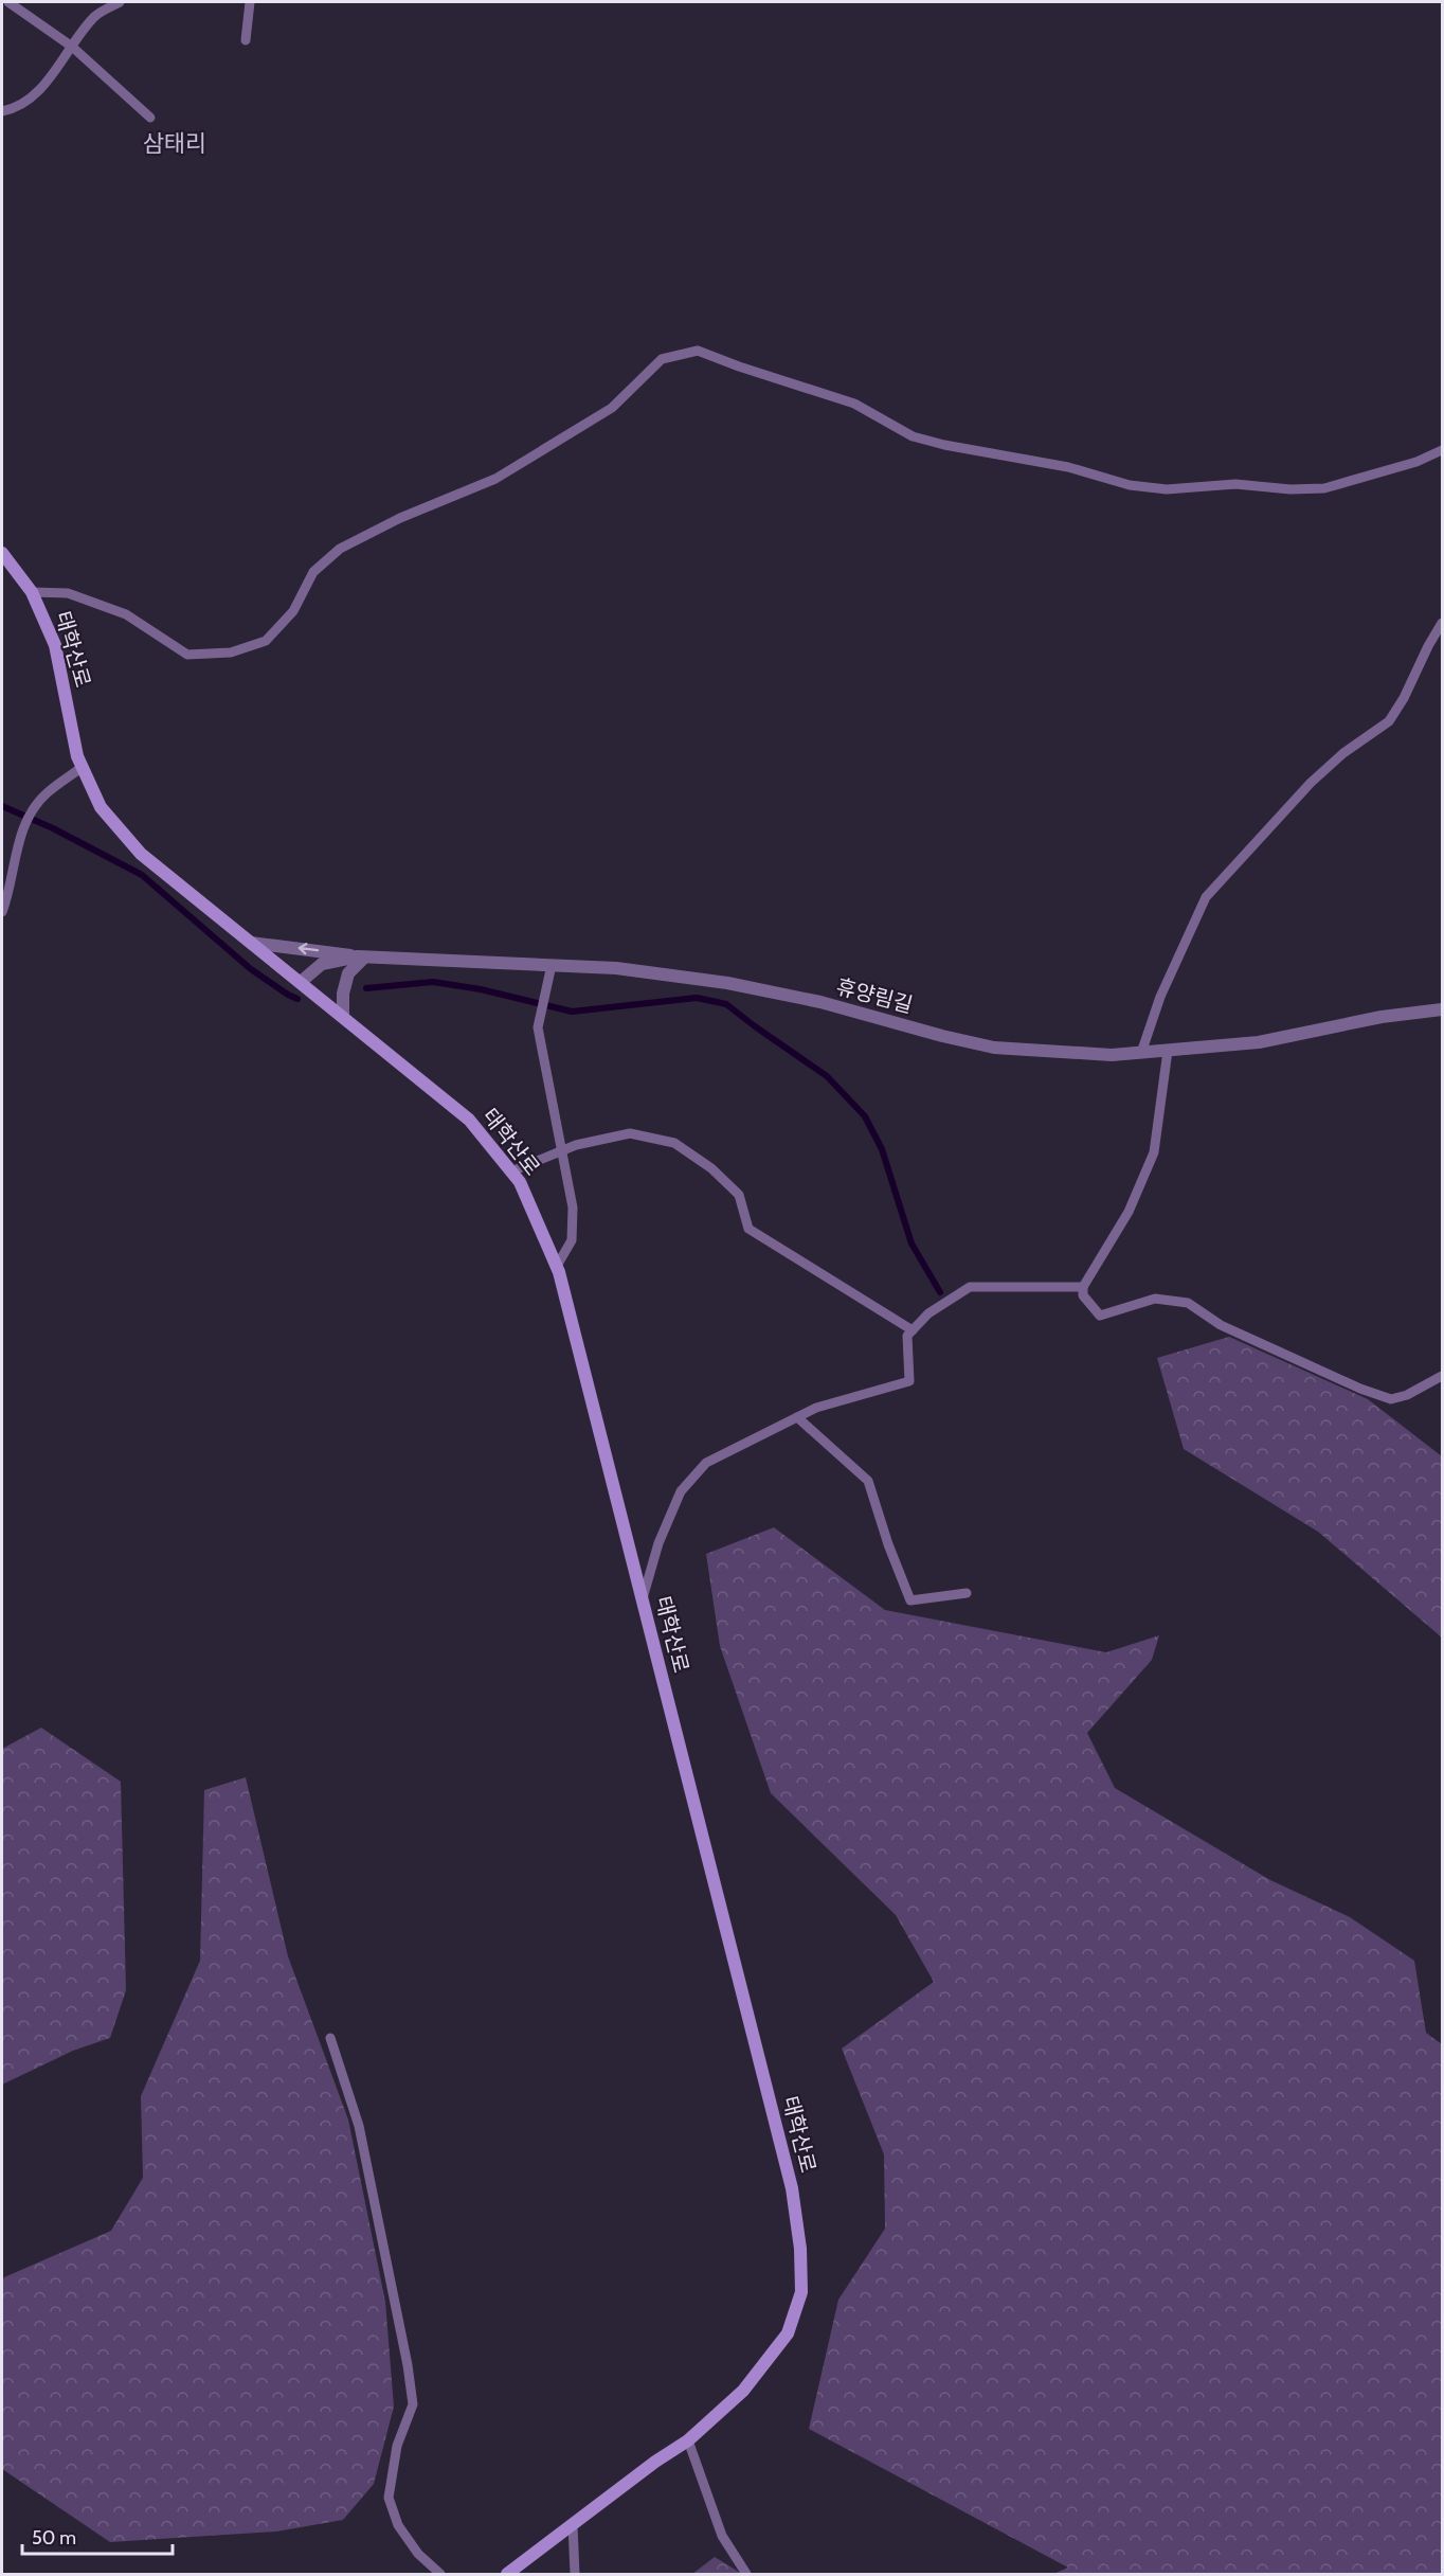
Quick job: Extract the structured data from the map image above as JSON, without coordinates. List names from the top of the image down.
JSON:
{
  "streets": {
    "street": ["태학산로", "휴양림길"]
  },
  "crossings": [
    ["태학산로", "휴양림길"]
  ],
  "districts": ["삼태리"],
  "scale_bar": "50 m"
}
